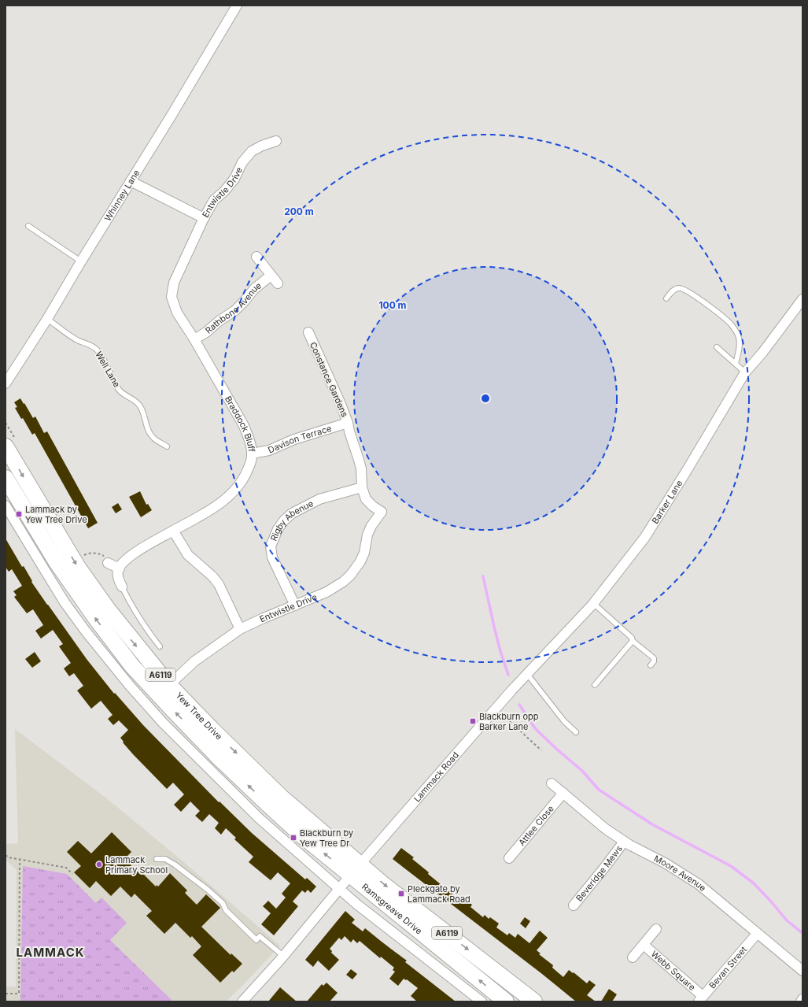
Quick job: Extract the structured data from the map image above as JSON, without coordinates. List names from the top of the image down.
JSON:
{
  "streets": {
    "highway": ["A6119", "Yew Tree Drive", "Ramsgreave Drive"],
    "street": [
      "Entwistle Drive",
      "Whinney Lane",
      "Rathbone Avenue",
      "Constance Gardens",
      "Braddock Bluff",
      "Davison Terrace",
      "Barker Lane",
      "Rigby Abenue",
      "Lammack Road",
      "Attlee Close",
      "Beveridge Mews",
      "Moore Avenue",
      "Bevan Street",
      "Webb Square"
    ],
    "lane": ["Well Lane"]
  },
  "crossings": [
    ["Entwistle Drive", "Whinney Lane"],
    ["Entwistle Drive", "Constance Gardens"],
    ["Entwistle Drive", "Braddock Bluff"],
    ["Entwistle Drive", "Rigby Abenue"],
    ["Entwistle Drive", "Yew Tree Drive"],
    ["Whinney Lane", "Well Lane"],
    ["Rathbone Avenue", "Braddock Bluff"],
    ["Constance Gardens", "Davison Terrace"],
    ["Constance Gardens", "Rigby Abenue"],
    ["Braddock Bluff", "Davison Terrace"],
    ["Barker Lane", "Lammack Road"],
    ["Yew Tree Drive", "Lammack Road"],
    ["Yew Tree Drive", "Ramsgreave Drive"],
    ["Lammack Road", "Ramsgreave Drive"],
    ["Attlee Close", "Moore Avenue"],
    ["Beveridge Mews", "Moore Avenue"],
    ["Moore Avenue", "Bevan Street"],
    ["Bevan Street", "Webb Square"]
  ],
  "districts": ["LAMMACK"],
  "places": {
    "transit": [
      "Lammack by Yew Tree Drive",
      "Blackburn opp Barker Lane",
      "Blackburn by Yew Tree Dr",
      "Pleckgate by Lammack Road"
    ],
    "other": ["Lammack Primary School"]
  },
  "rings": ["200 m", "100 m"]
}
